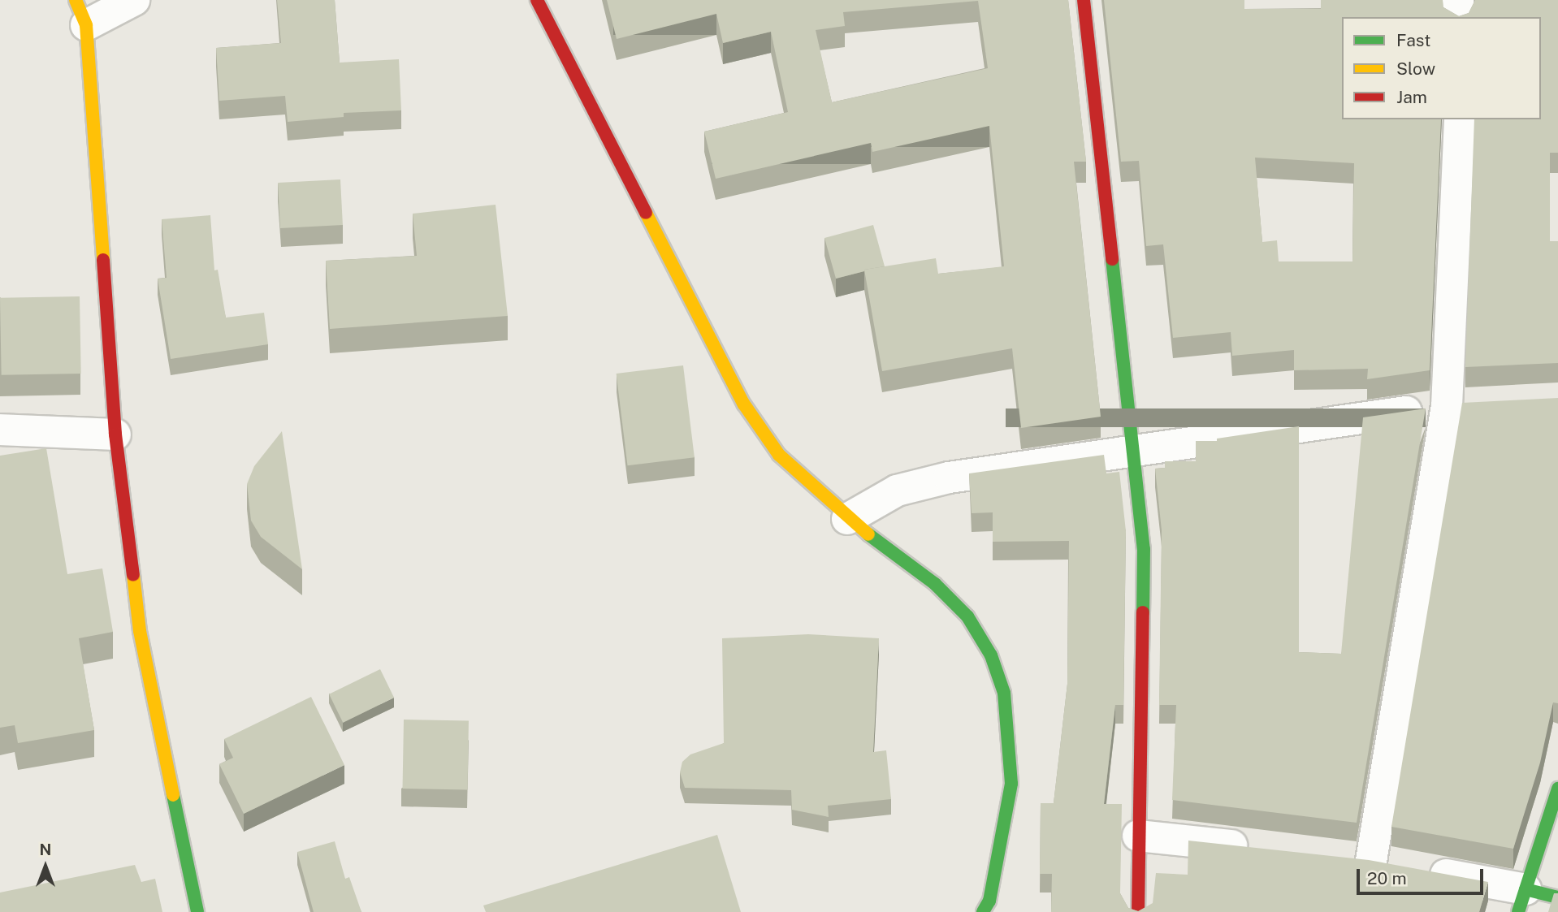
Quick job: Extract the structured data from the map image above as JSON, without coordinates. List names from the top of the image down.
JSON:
{
  "legend": ["Fast", "Slow", "Jam"],
  "scale_bar": "20 m",
  "north": "top"
}
